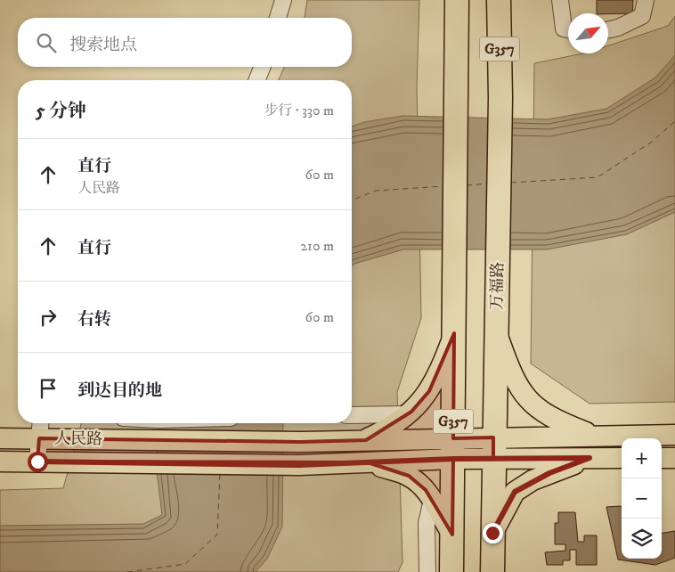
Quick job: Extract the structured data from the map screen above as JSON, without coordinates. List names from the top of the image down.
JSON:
{
  "streets": {
    "highway": ["G357", "万福路"],
    "main road": ["人民路"]
  },
  "crossings": [
    ["G357", "人民路"]
  ],
  "north": "top right",
  "page": {
    "search": "搜索地点",
    "heading": ["5 分钟", "步行 · 330 m"],
    "list": [
      ["直行", "人民路", "60 m"],
      ["直行", "210 m"],
      ["右转", "60 m"],
      "到达目的地"
    ],
    "map_buttons": ["+", "−"]
  }
}
